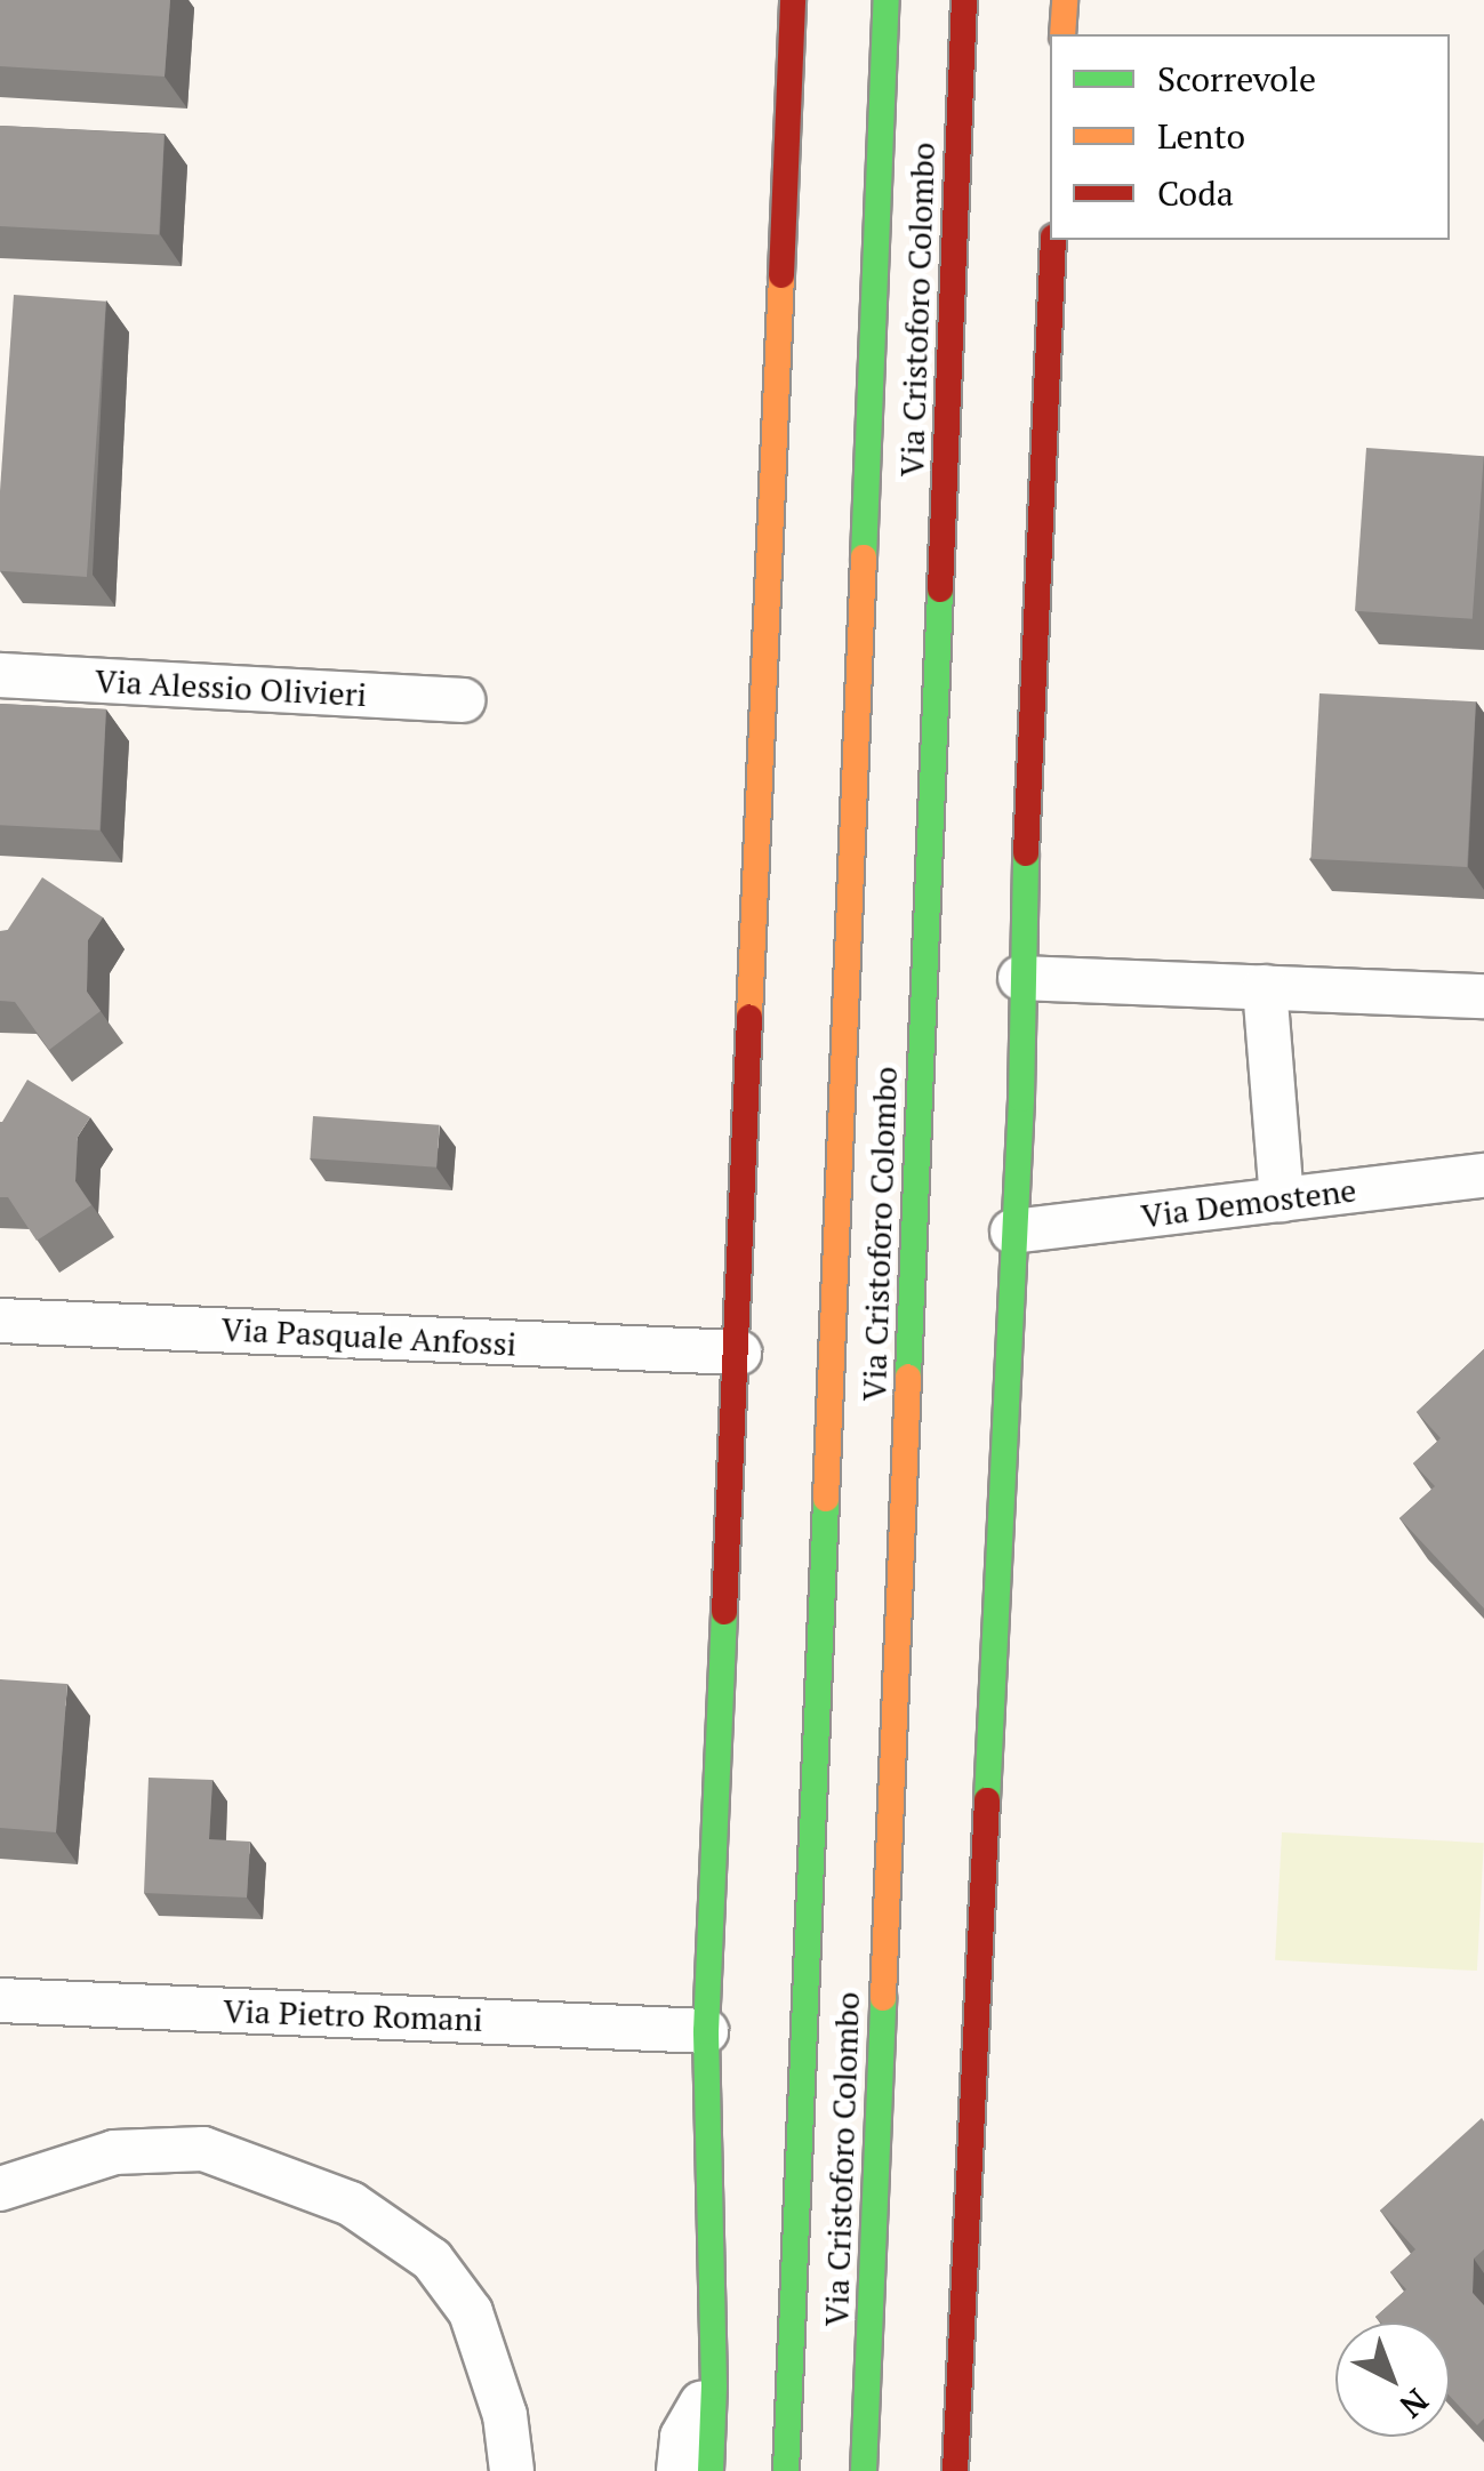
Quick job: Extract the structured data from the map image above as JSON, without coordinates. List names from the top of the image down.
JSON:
{
  "streets": {
    "main road": ["Via Cristoforo Colombo"],
    "street": [
      "Via Alessio Olivieri",
      "Via Demostene",
      "Via Pasquale Anfossi",
      "Via Pietro Romani"
    ]
  },
  "legend": ["Scorrevole", "Lento", "Coda"],
  "north": "bottom right"
}
